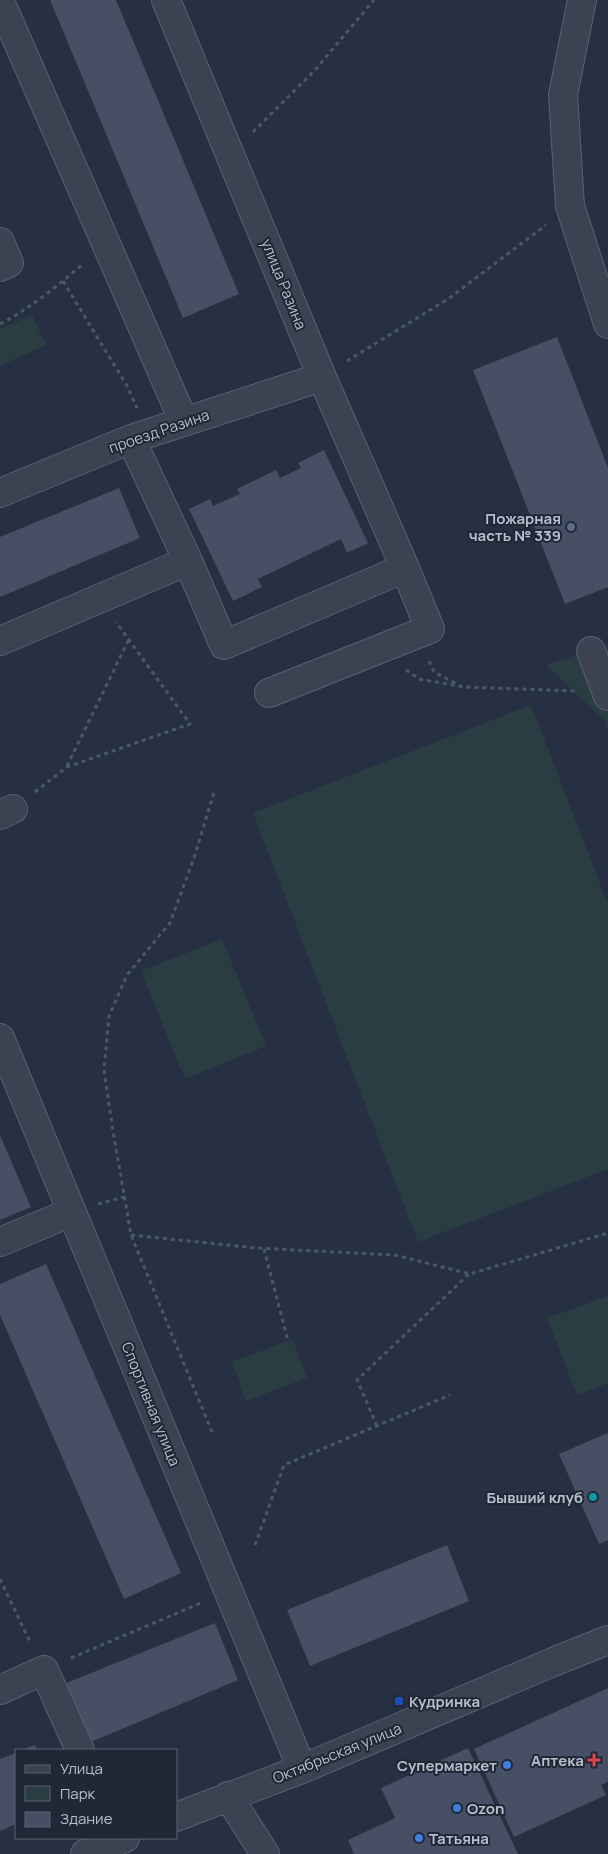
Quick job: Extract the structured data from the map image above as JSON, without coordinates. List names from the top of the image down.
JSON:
{
  "streets": {
    "street": [
      "улица Разина",
      "проезд Разина",
      "Спортивная улица",
      "Октябрьская улица"
    ]
  },
  "crossings": [
    ["улица Разина", "проезд Разина"],
    ["Спортивная улица", "Октябрьская улица"]
  ],
  "places": {
    "other": [
      "Пожарная часть № 339",
      "Бывший клуб",
      "Супермаркет",
      "Ozon",
      "Татьяна"
    ],
    "transit": ["Кудринка"],
    "health": ["Аптека"]
  },
  "legend": ["Улица", "Парк", "Здание"]
}
